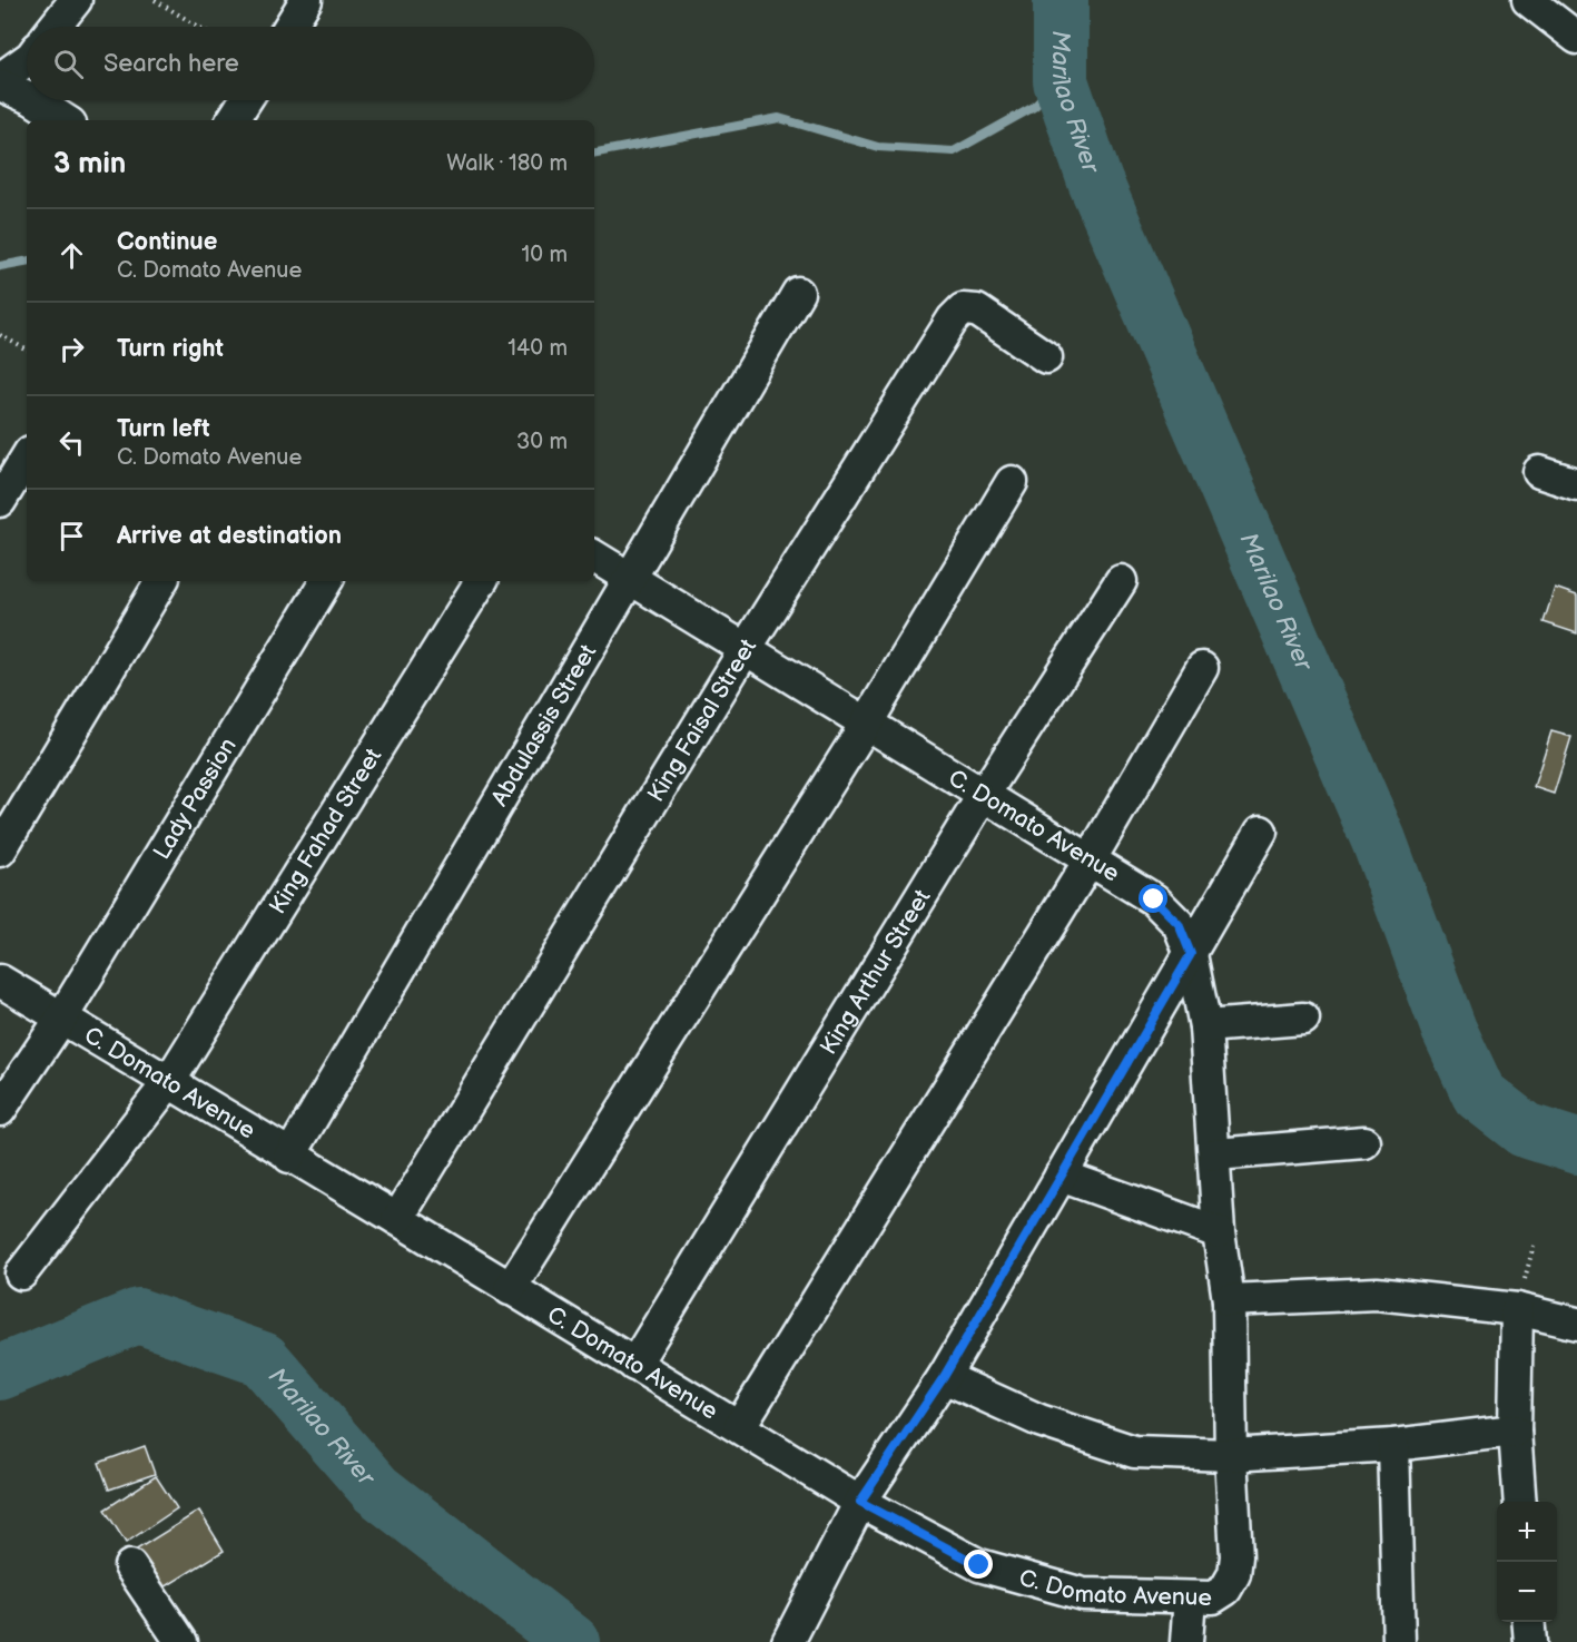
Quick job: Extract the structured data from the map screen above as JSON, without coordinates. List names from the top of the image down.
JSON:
{
  "streets": {
    "street": [
      "King Faisal Street",
      "Abdulassis Street",
      "Lady Passion",
      "C. Domato Avenue",
      "King Fahad Street",
      "King Arthur Street"
    ]
  },
  "crossings": [
    ["King Faisal Street", "C. Domato Avenue"],
    ["Abdulassis Street", "C. Domato Avenue"],
    ["Lady Passion", "C. Domato Avenue"],
    ["C. Domato Avenue", "King Fahad Street"],
    ["C. Domato Avenue", "King Arthur Street"]
  ],
  "water": ["Marilao River"],
  "page": {
    "search": "Search here",
    "heading": ["3 min", "Walk · 180 m"],
    "list": [
      ["Continue", "C. Domato Avenue", "10 m"],
      ["Turn right", "140 m"],
      ["Turn left", "C. Domato Avenue", "30 m"],
      "Arrive at destination"
    ],
    "map_buttons": ["+", "−"]
  }
}
